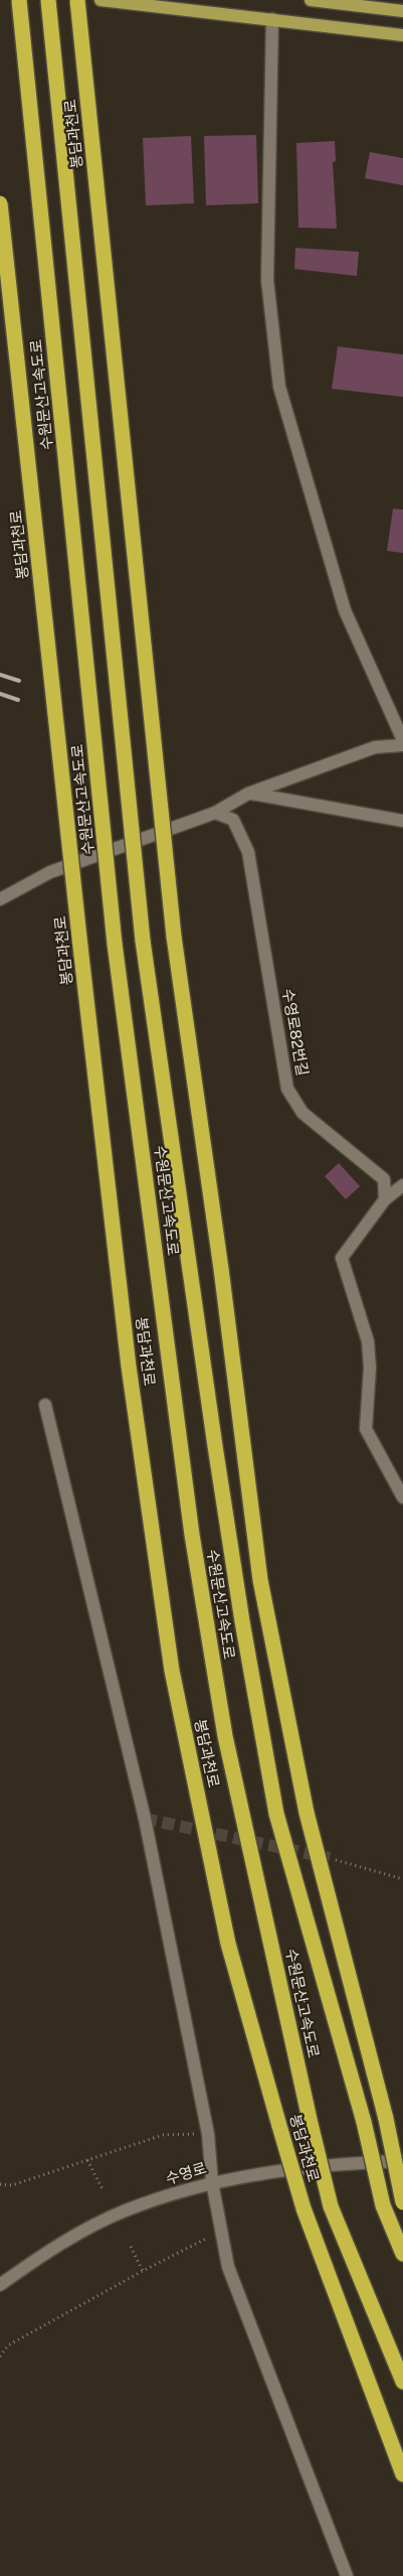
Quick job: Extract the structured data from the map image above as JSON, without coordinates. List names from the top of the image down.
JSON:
{
  "streets": {
    "highway": ["봉담과천로", "수원문산고속도로"],
    "street": ["수영로82번길", "수영로"]
  }
}
